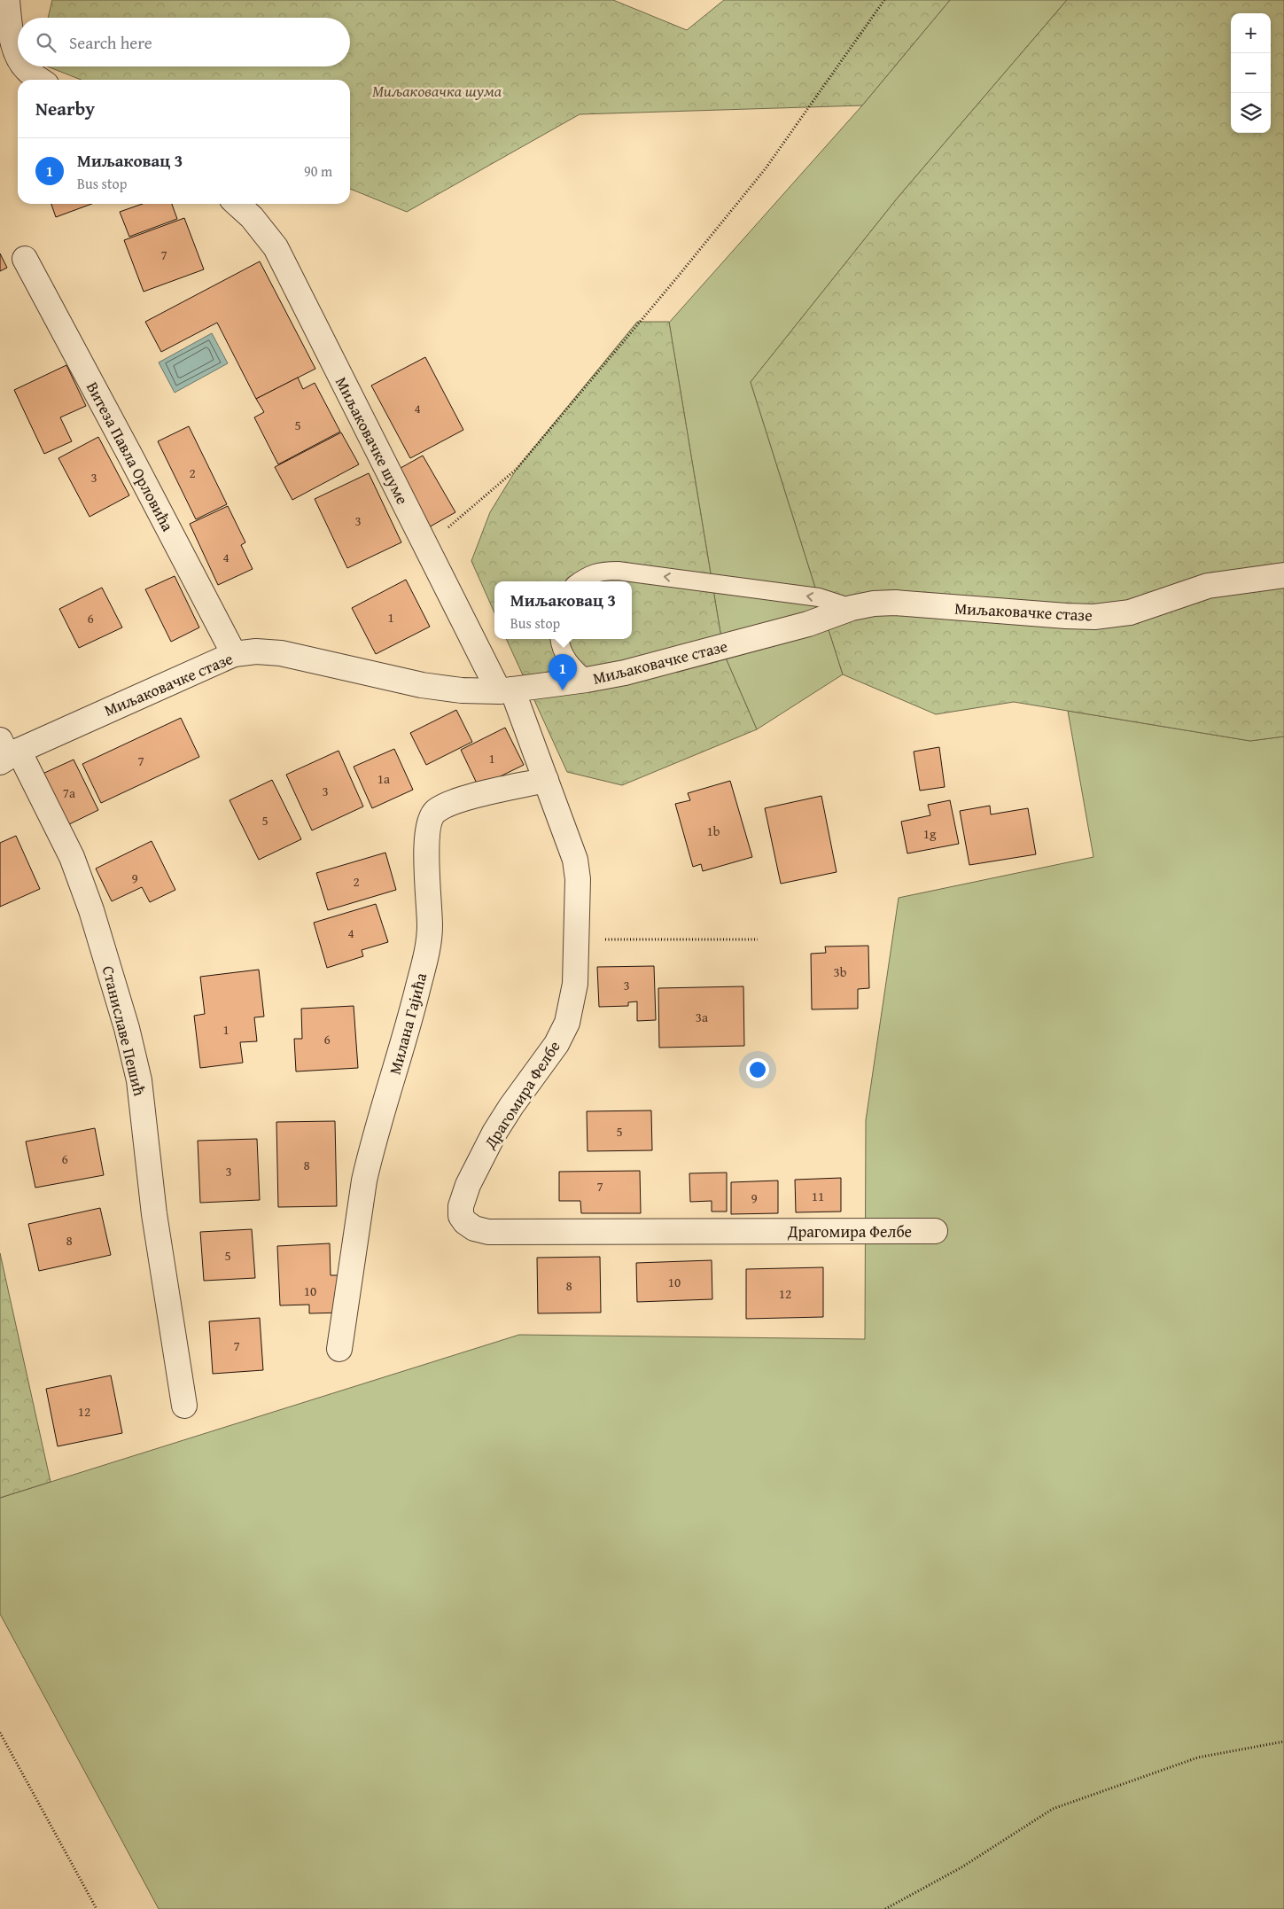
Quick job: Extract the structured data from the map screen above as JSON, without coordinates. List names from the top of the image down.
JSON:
{
  "streets": {
    "street": [
      "Миљаковачке шуме",
      "Витеза Павла Орловића",
      "Миљаковачке стазе",
      "Милана Гајића",
      "Станиславе Пешић",
      "Драгомира Фелбе"
    ]
  },
  "crossings": [
    ["Миљаковачке шуме", "Миљаковачке стазе"],
    ["Миљаковачке шуме", "Драгомира Фелбе"],
    ["Витеза Павла Орловића", "Миљаковачке стазе"],
    ["Миљаковачке стазе", "Станиславе Пешић"],
    ["Миљаковачке стазе", "Драгомира Фелбе"],
    ["Милана Гајића", "Драгомира Фелбе"]
  ],
  "parks": ["Миљаковачка шума"],
  "house_numbers": [
    "7",
    "4",
    "5",
    "2",
    "3",
    "3",
    "4",
    "1",
    "6",
    "1",
    "7",
    "1a",
    "3",
    "7a",
    "5",
    "1b",
    "1g",
    "9",
    "2",
    "4",
    "3b",
    "3",
    "3a",
    "1",
    "6",
    "5",
    "6",
    "8",
    "3",
    "7",
    "11",
    "9",
    "8",
    "5",
    "10",
    "8",
    "10",
    "12",
    "7",
    "12"
  ],
  "page": {
    "map_buttons": ["+", "−"],
    "search": "Search here",
    "heading": "Nearby",
    "list": [
      {
        "mark": "1",
        "name": "Миљаковац 3",
        "note": "Bus stop",
        "value": "90 m"
      }
    ],
    "popup": ["Миљаковац 3", "Bus stop"],
    "pins": "1"
  }
}
